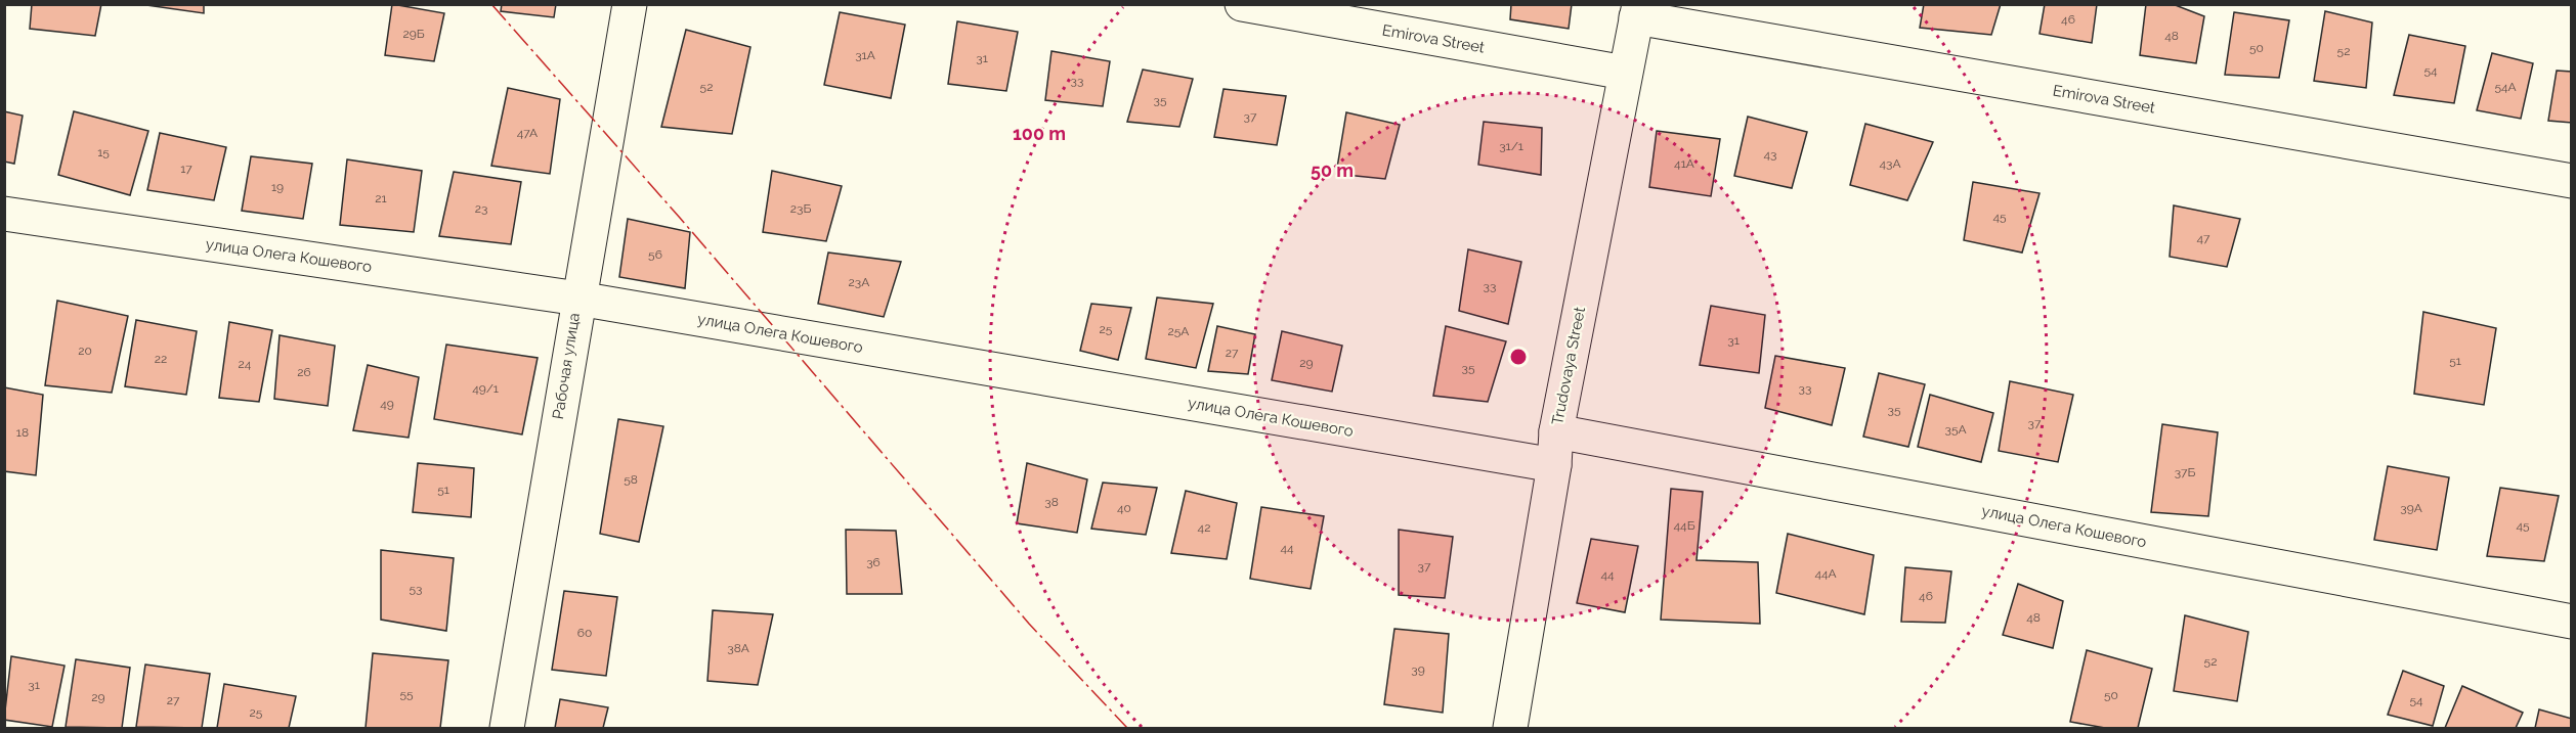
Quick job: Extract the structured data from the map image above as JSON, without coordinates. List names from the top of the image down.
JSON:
{
  "streets": {
    "street": [
      "Emirova Street",
      "улица Олега Кошевого",
      "Рабочая улица",
      "Trudovaya Street"
    ]
  },
  "crossings": [
    ["Emirova Street", "Trudovaya Street"],
    ["улица Олега Кошевого", "Рабочая улица"],
    ["улица Олега Кошевого", "Trudovaya Street"]
  ],
  "house_numbers": [
    "46",
    "29Б",
    "48",
    "50",
    "52",
    "31А",
    "31",
    "54",
    "33",
    "52",
    "54А",
    "35",
    "37",
    "47А",
    "31/1",
    "15",
    "43",
    "41А",
    "43А",
    "17",
    "19",
    "21",
    "23",
    "23Б",
    "45",
    "47",
    "56",
    "23А",
    "33",
    "25",
    "25А",
    "31",
    "20",
    "27",
    "22",
    "51",
    "29",
    "24",
    "35",
    "26",
    "49/1",
    "33",
    "49",
    "35",
    "37",
    "35А",
    "18",
    "37Б",
    "58",
    "51",
    "38",
    "40",
    "39А",
    "44Б",
    "45",
    "42",
    "44",
    "36",
    "37",
    "44А",
    "44",
    "53",
    "46",
    "48",
    "60",
    "38А",
    "52",
    "39",
    "31",
    "55",
    "50",
    "29",
    "27",
    "54",
    "25"
  ],
  "rings": ["100 m", "50 m"]
}
